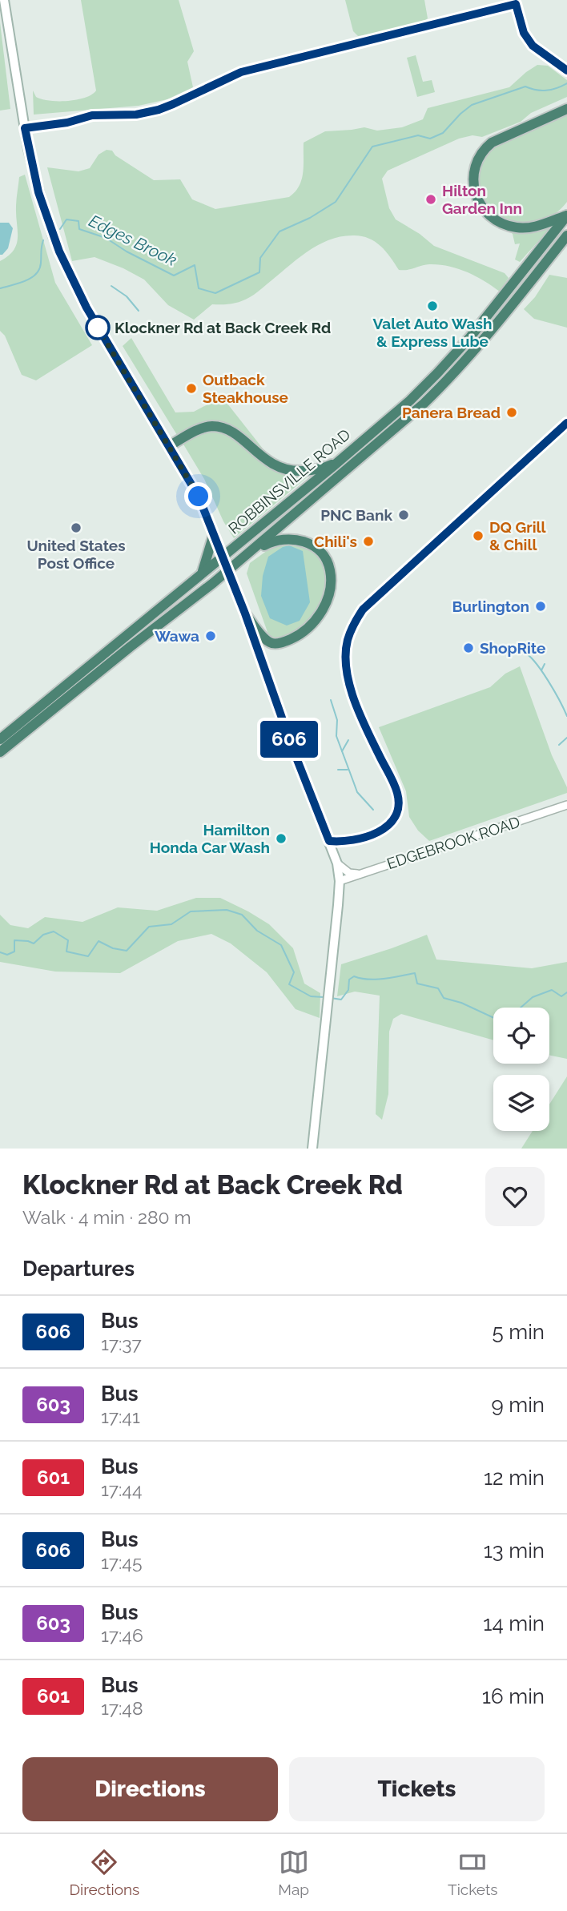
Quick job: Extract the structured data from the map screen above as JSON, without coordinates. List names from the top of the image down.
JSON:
{
  "streets": {
    "highway": ["ROBBINSVILLE ROAD"],
    "street": ["EDGEBROOK ROAD"]
  },
  "water": ["Edges Brook"],
  "places": [
    "Hilton Garden Inn",
    "Valet Auto Wash & Express Lube",
    "Klockner Rd at Back Creek Rd",
    "Outback Steakhouse",
    "Panera Bread",
    "PNC Bank",
    "United States Post Office",
    "DQ Grill & Chill",
    "Chili's",
    "Burlington",
    "Wawa",
    "ShopRite",
    "Hamilton Honda Car Wash"
  ],
  "lines": ["bus line 606"],
  "page": {
    "on_map": "606",
    "heading": [
      ["Klockner Rd at Back Creek Rd", "Walk · 4 min · 280 m"],
      "Departures"
    ],
    "list": [
      {
        "mark": "606",
        "name": "Bus",
        "note": "17:37",
        "value": "5 min"
      },
      {
        "mark": "603",
        "name": "Bus",
        "note": "17:41",
        "value": "9 min"
      },
      {
        "mark": "601",
        "name": "Bus",
        "note": "17:44",
        "value": "12 min"
      },
      {
        "mark": "606",
        "name": "Bus",
        "note": "17:45",
        "value": "13 min"
      },
      {
        "mark": "603",
        "name": "Bus",
        "note": "17:46",
        "value": "14 min"
      },
      {
        "mark": "601",
        "name": "Bus",
        "note": "17:48",
        "value": "16 min"
      }
    ],
    "buttons": ["Directions", "Tickets"],
    "tabs": ["Directions", "Map", "Tickets"]
  }
}
